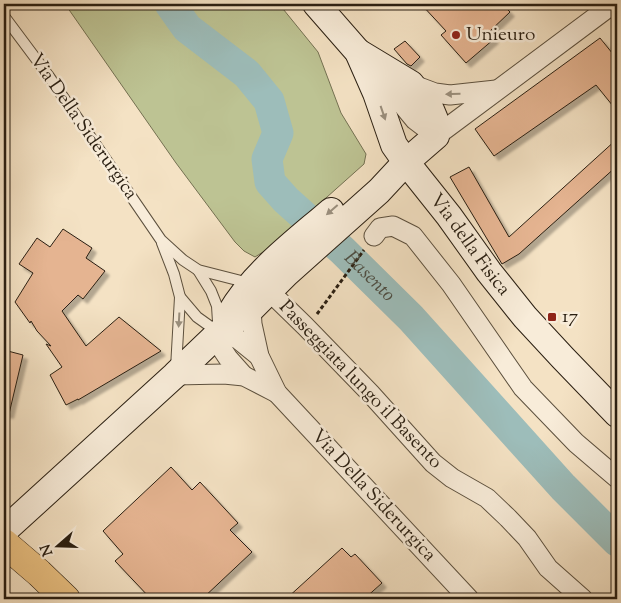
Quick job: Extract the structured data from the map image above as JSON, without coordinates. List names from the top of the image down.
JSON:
{
  "streets": {
    "street": ["Via Della Siderurgica", "Via della Fisica", "Passeggiata lungo il Basento"]
  },
  "crossings": [
    ["Via Della Siderurgica", "Passeggiata lungo il Basento"]
  ],
  "water": ["Basento"],
  "places": {
    "other": ["Unieuro"],
    "transit": ["17"]
  },
  "north": "left"
}
